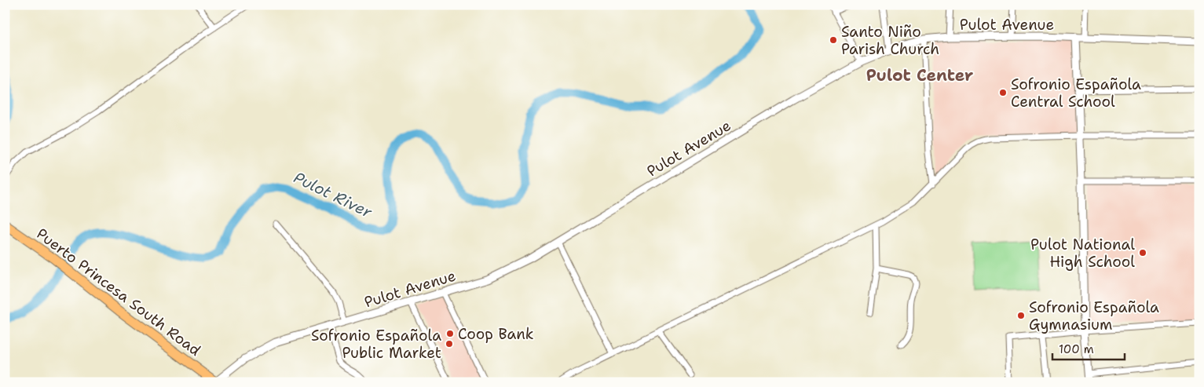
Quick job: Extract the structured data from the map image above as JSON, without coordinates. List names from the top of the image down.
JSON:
{
  "streets": {
    "main road": ["Puerto Princesa South Road"],
    "street": ["Pulot Avenue"]
  },
  "crossings": [
    ["Pulot Avenue", "Puerto Princesa South Road"]
  ],
  "districts": ["Pulot Center"],
  "water": ["Pulot River"],
  "places": [
    "Santo Niño Parish Church",
    "Sofronio Española Central School",
    "Pulot National High School",
    "Sofronio Española Gymnasium",
    "Coop Bank",
    "Sofronio Española Public Market"
  ],
  "scale_bar": "100 m"
}
